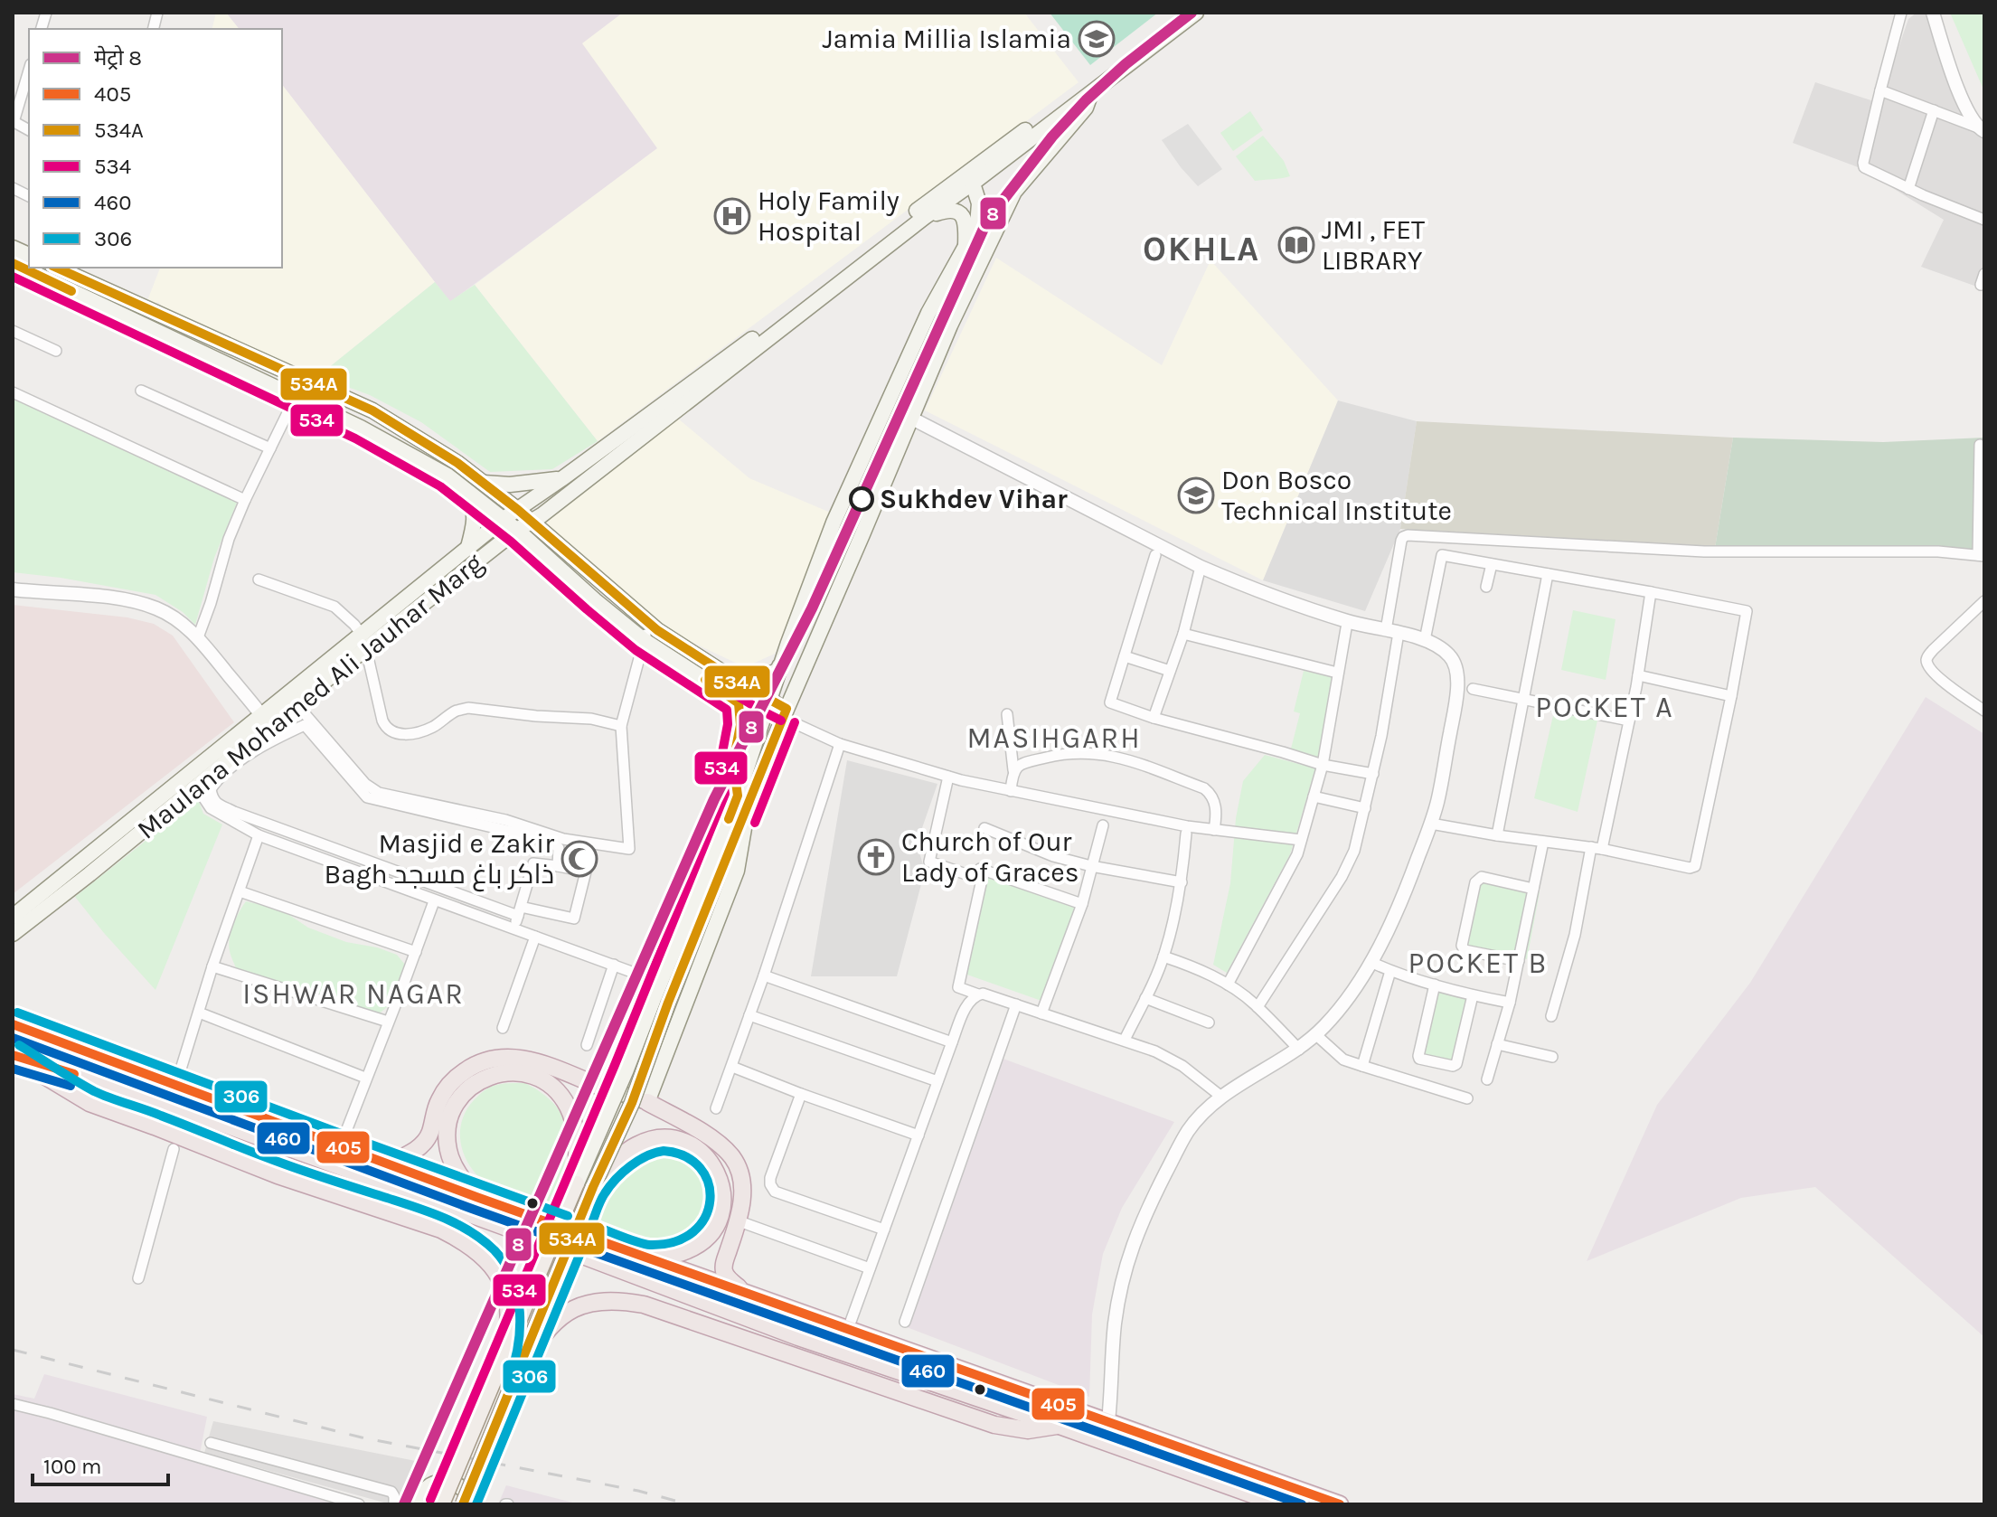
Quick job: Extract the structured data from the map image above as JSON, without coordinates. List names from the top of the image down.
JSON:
{
  "streets": {
    "main road": ["Maulana Mohamed Ali Jauhar Marg"]
  },
  "districts": [
    "OKHLA",
    "POCKET A",
    "MASIHGARH",
    "POCKET B",
    "ISHWAR NAGAR"
  ],
  "places": {
    "school or university": ["Jamia Millia Islamia", "Don Bosco Technical Institute"],
    "hospital": ["Holy Family Hospital"],
    "library": ["JMI , FET LIBRARY"],
    "other": ["Sukhdev Vihar"],
    "church": ["Church of Our Lady of Graces"],
    "mosque": ["Masjid e Zakir Bagh ذاکر باغ مسجد"]
  },
  "lines": [
    "metro line 8",
    "transit line 534A",
    "transit line 534",
    "transit line 306",
    "transit line 405",
    "transit line 460"
  ],
  "legend": [
    "मेट्रो 8",
    "405",
    "534A",
    "534",
    "460",
    "306"
  ],
  "scale_bar": "100 m"
}
